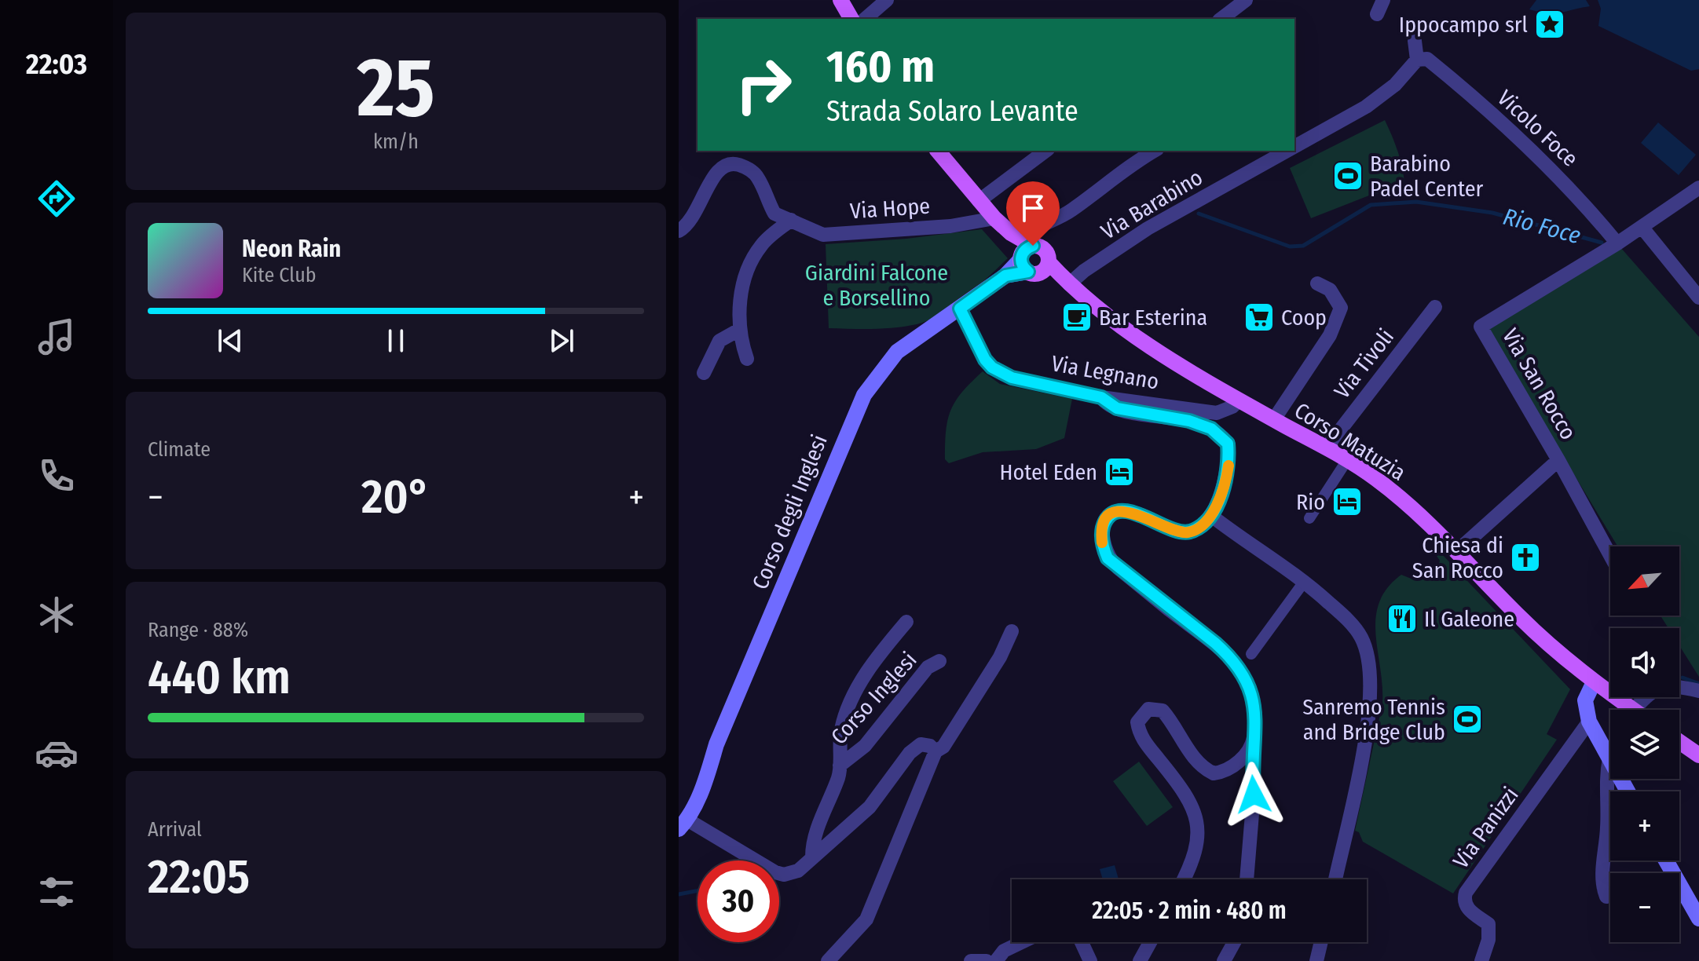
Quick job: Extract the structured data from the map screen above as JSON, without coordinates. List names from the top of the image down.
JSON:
{
  "streets": {
    "main road": ["Corso Matuzia", "Corso degli Inglesi"],
    "street": [
      "Vicolo Foce",
      "Via Barabino",
      "Via Hope",
      "Via Tivoli",
      "Via Legnano",
      "Via San Rocco",
      "Corso Inglesi",
      "Via Panizzi"
    ]
  },
  "crossings": [
    ["Vicolo Foce", "Via Barabino"],
    ["Vicolo Foce", "Via San Rocco"],
    ["Via Barabino", "Corso Matuzia"],
    ["Via Hope", "Corso Matuzia"],
    ["Via Tivoli", "Corso Matuzia"],
    ["Via Legnano", "Corso Matuzia"],
    ["Via Legnano", "Corso degli Inglesi"],
    ["Via San Rocco", "Corso Matuzia"],
    ["Corso Matuzia", "Corso degli Inglesi"]
  ],
  "water": ["Rio Foce"],
  "parks": ["Giardini Falcone e Borsellino"],
  "places": {
    "place": ["Ippocampo srl"],
    "sports": ["Barabino Padel Center", "Sanremo Tennis and Bridge Club"],
    "cafe": ["Bar Esterina"],
    "supermarket": ["Coop"],
    "hotel": ["Hotel Eden", "Rio"],
    "church": ["Chiesa di San Rocco"],
    "restaurant": ["Il Galeone"]
  },
  "north": "bottom left",
  "page": {
    "tabs": "22:03",
    "tile": [
      ["25", "km/h"],
      "Climate",
      ["Range · 88%", "440 km"],
      ["Arrival", "22:05"]
    ],
    "turn": ["160 m", "Strada Solaro Levante"],
    "song": ["Neon Rain", "Kite Club"],
    "heat": ["−", "20°", "+"],
    "map_buttons": ["+", "−"],
    "limit": "30",
    "trip": "22:05 · 2 min · 480 m"
  }
}
